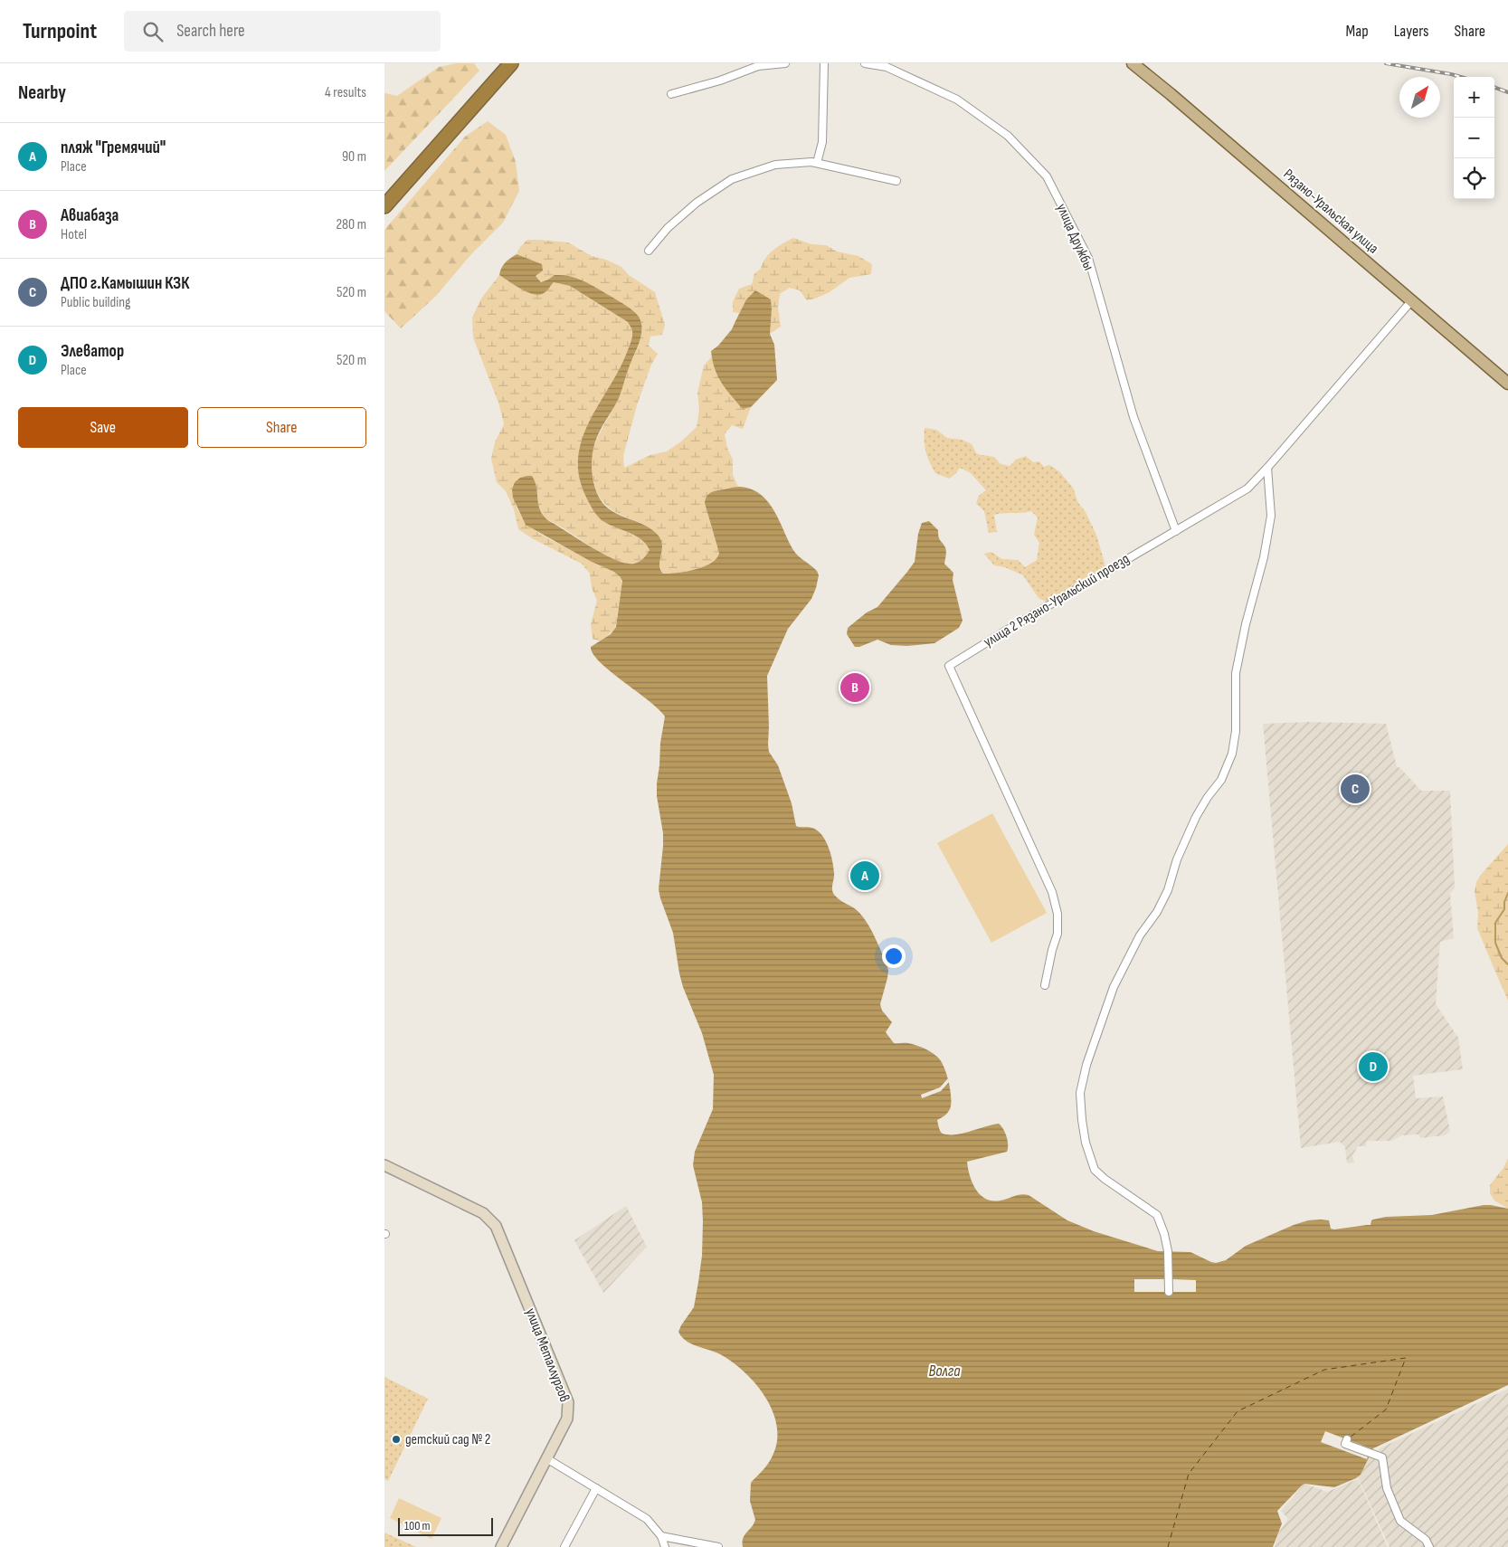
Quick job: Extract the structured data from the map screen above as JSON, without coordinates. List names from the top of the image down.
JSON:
{
  "streets": {
    "main road": ["Рязано-Уральская улица"],
    "street": ["улица Дружбы", "улица 2 Рязано-Уральский проезд", "улица Металлургов"]
  },
  "crossings": [
    ["Рязано-Уральская улица", "улица 2 Рязано-Уральский проезд"],
    ["улица Дружбы", "улица 2 Рязано-Уральский проезд"]
  ],
  "water": ["Волга"],
  "places": ["детский сад № 2"],
  "scale_bar": "100 m",
  "north": "top right",
  "page": {
    "header": "Turnpoint",
    "search": "Search here",
    "nav": ["Map", "Layers", "Share"],
    "heading": ["Nearby", "4 results"],
    "map_buttons": ["+", "−"],
    "list": [
      {
        "mark": "A",
        "name": "пляж \"Гремячий\"",
        "note": "Place",
        "value": "90 m"
      },
      {
        "mark": "B",
        "name": "Авиабаза",
        "note": "Hotel",
        "value": "280 m"
      },
      {
        "mark": "C",
        "name": "ДПО г.Камышин КЗК",
        "note": "Public building",
        "value": "520 m"
      },
      {
        "mark": "D",
        "name": "Элеватор",
        "note": "Place",
        "value": "520 m"
      }
    ],
    "buttons": ["Save", "Share"],
    "pins": [
      "B",
      "C",
      "A",
      "D"
    ],
    "scale": "100 m"
  }
}
